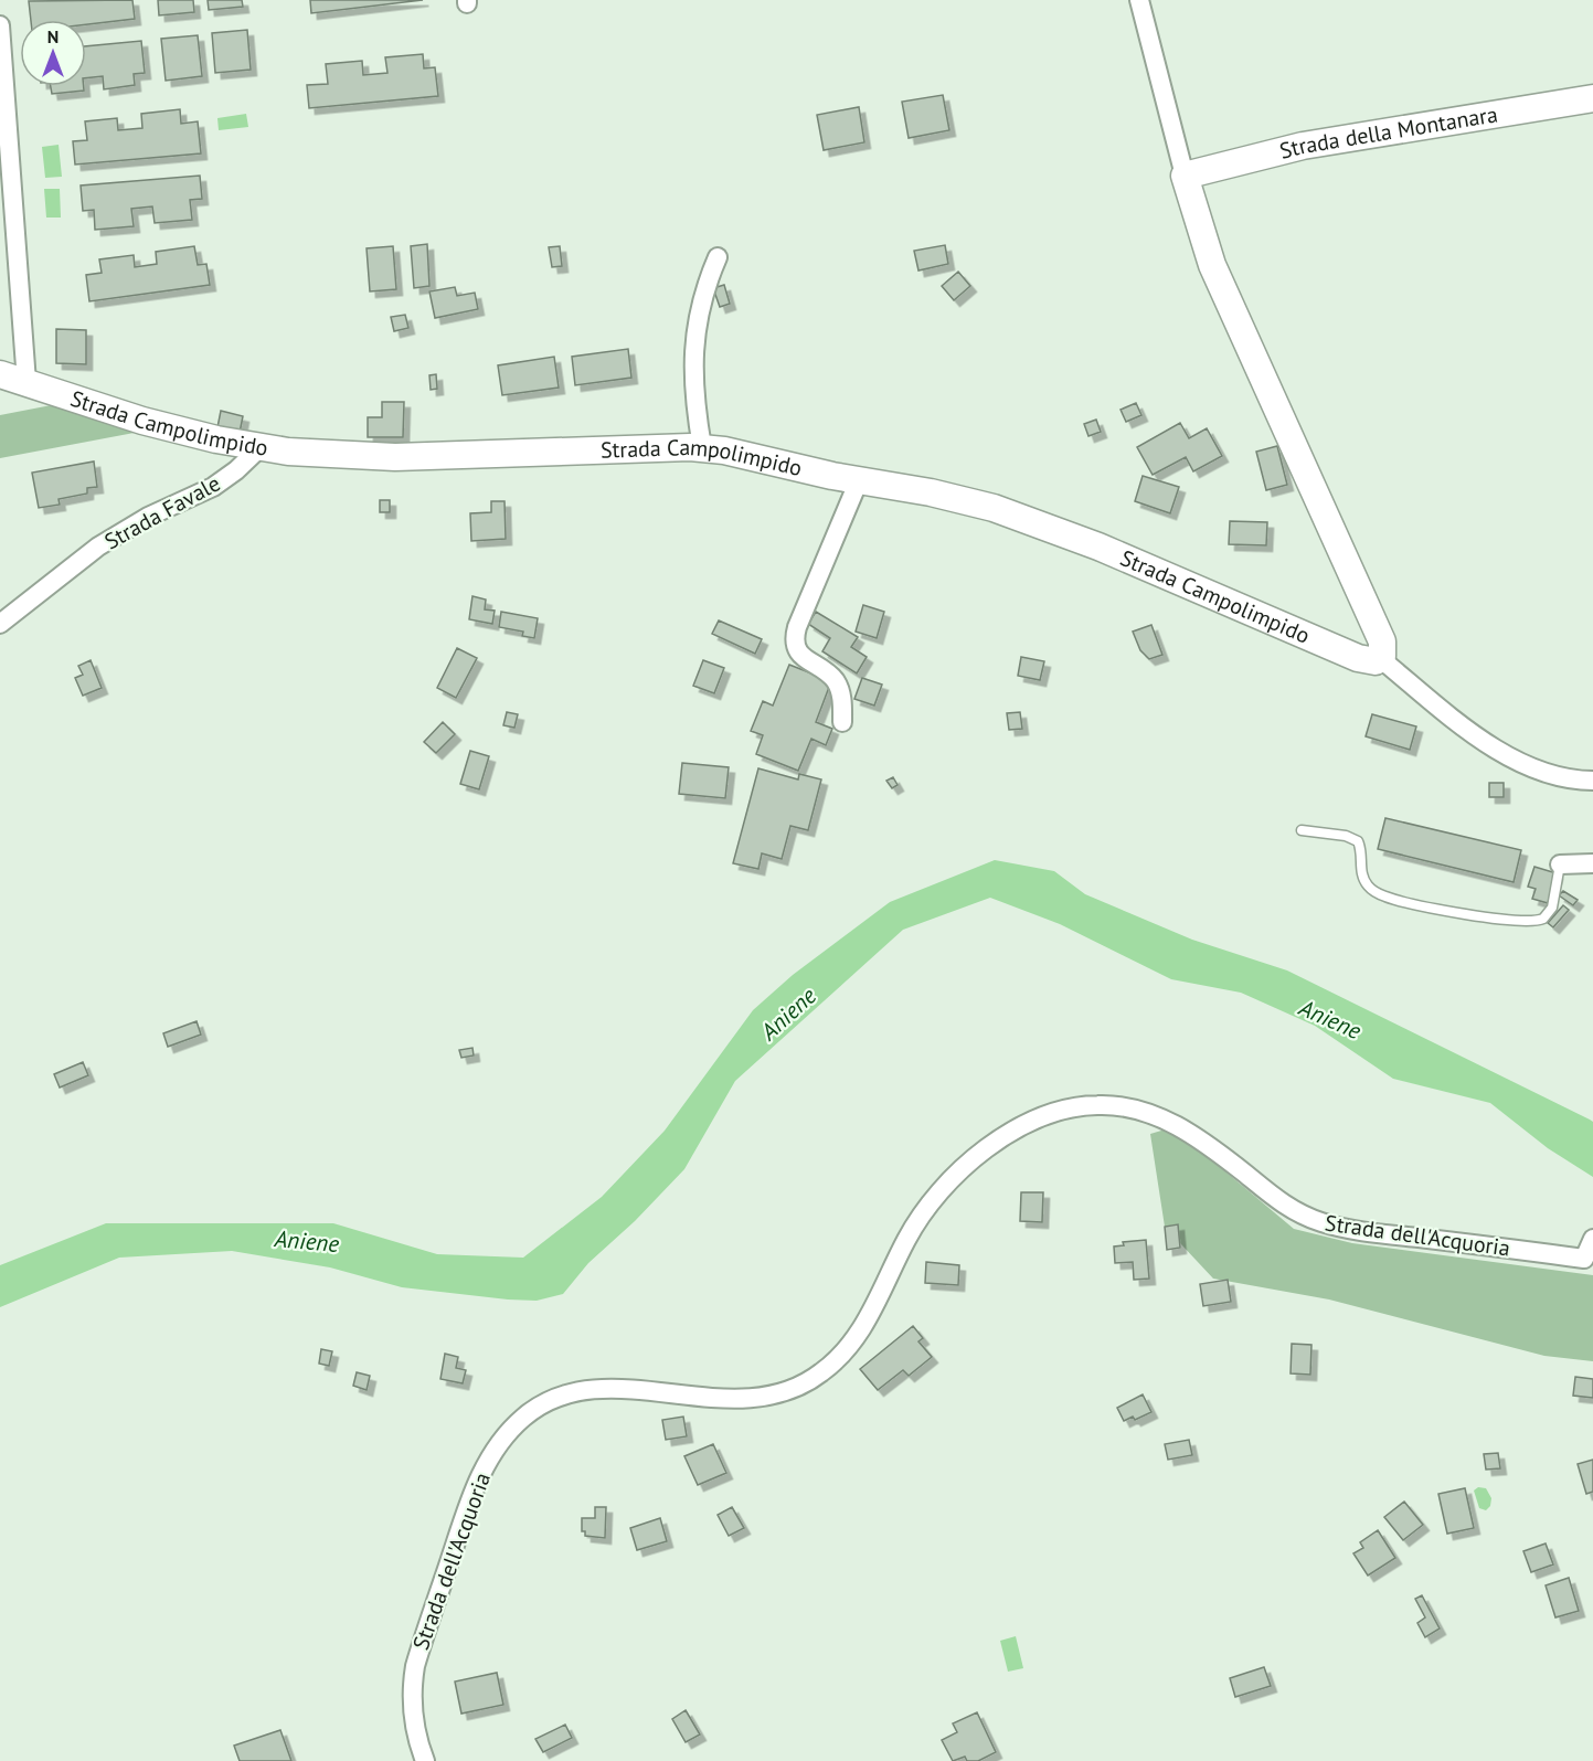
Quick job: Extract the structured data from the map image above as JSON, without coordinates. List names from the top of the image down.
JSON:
{
  "streets": {
    "street": [
      "Strada della Montanara",
      "Strada Campolimpido",
      "Strada Favale",
      "Strada dell'Acquoria"
    ]
  },
  "crossings": [
    ["Strada Campolimpido", "Strada Favale"]
  ],
  "water": ["Aniene"],
  "north": "top"
}
